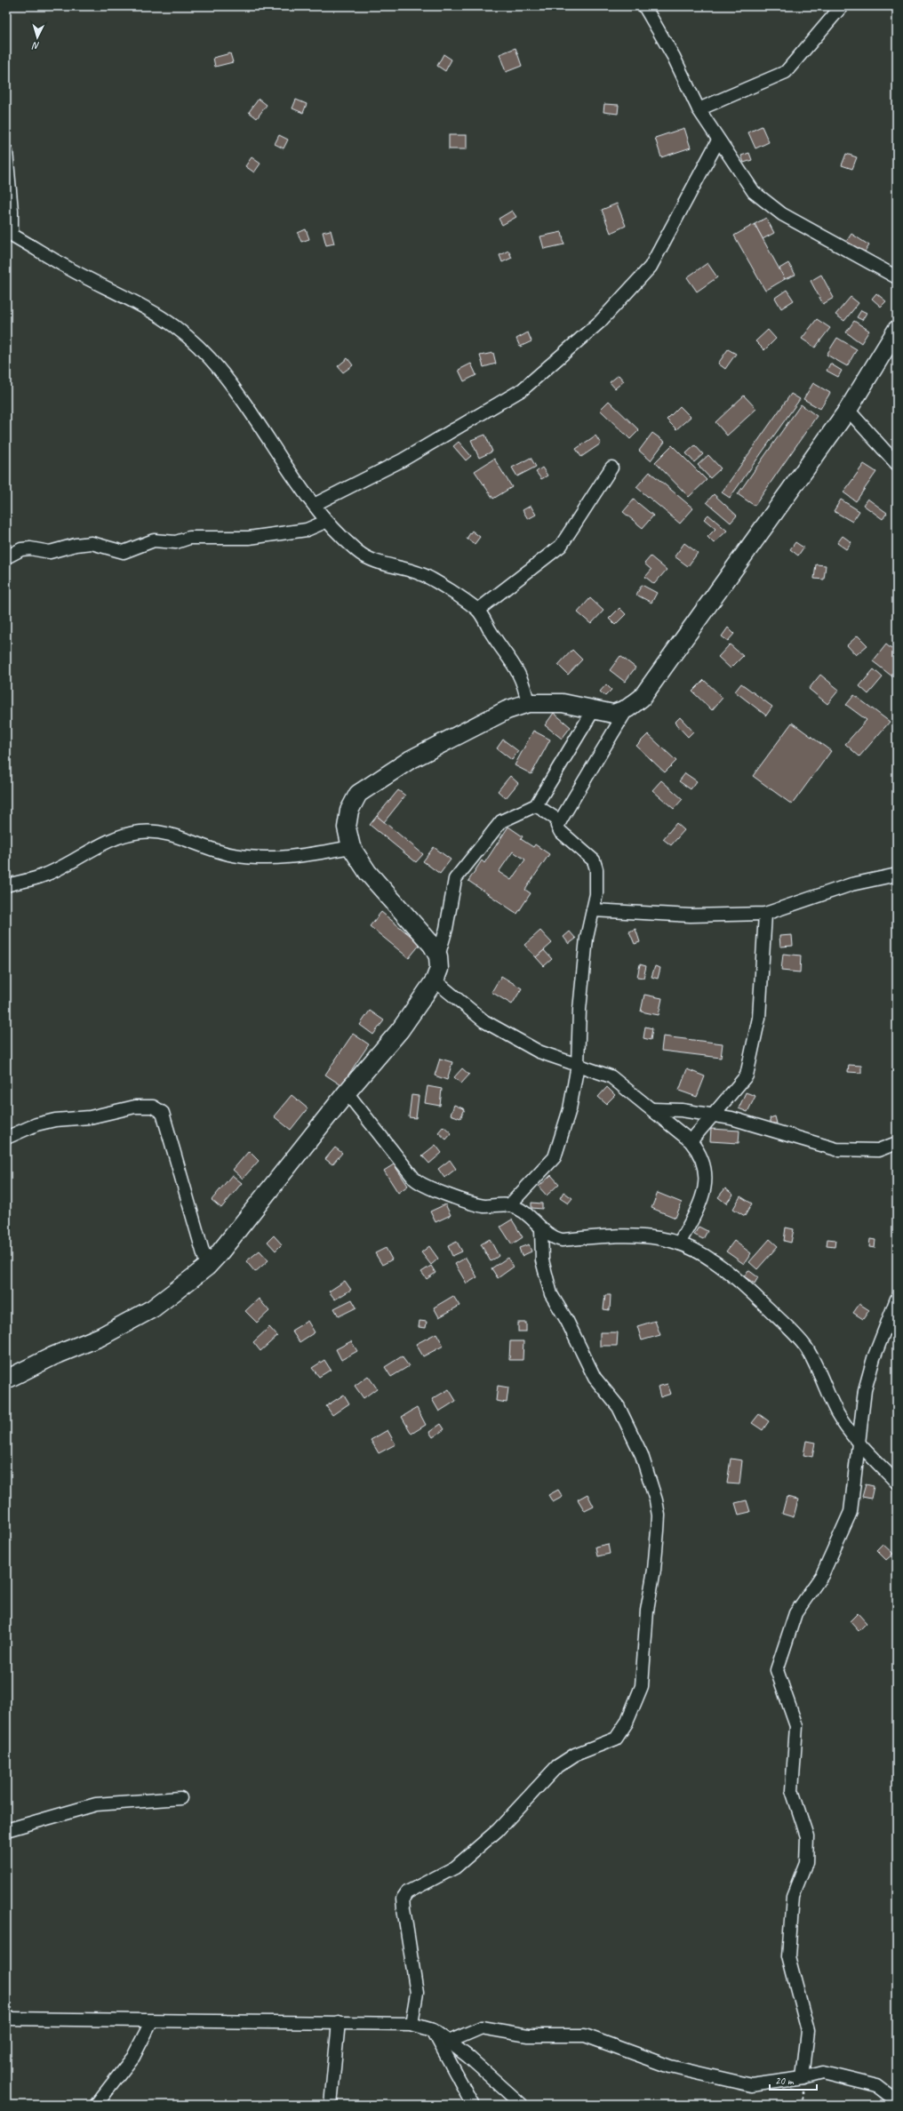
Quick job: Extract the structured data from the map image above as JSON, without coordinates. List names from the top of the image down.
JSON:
{
  "scale_bar": "20 m",
  "north": "bottom"
}
